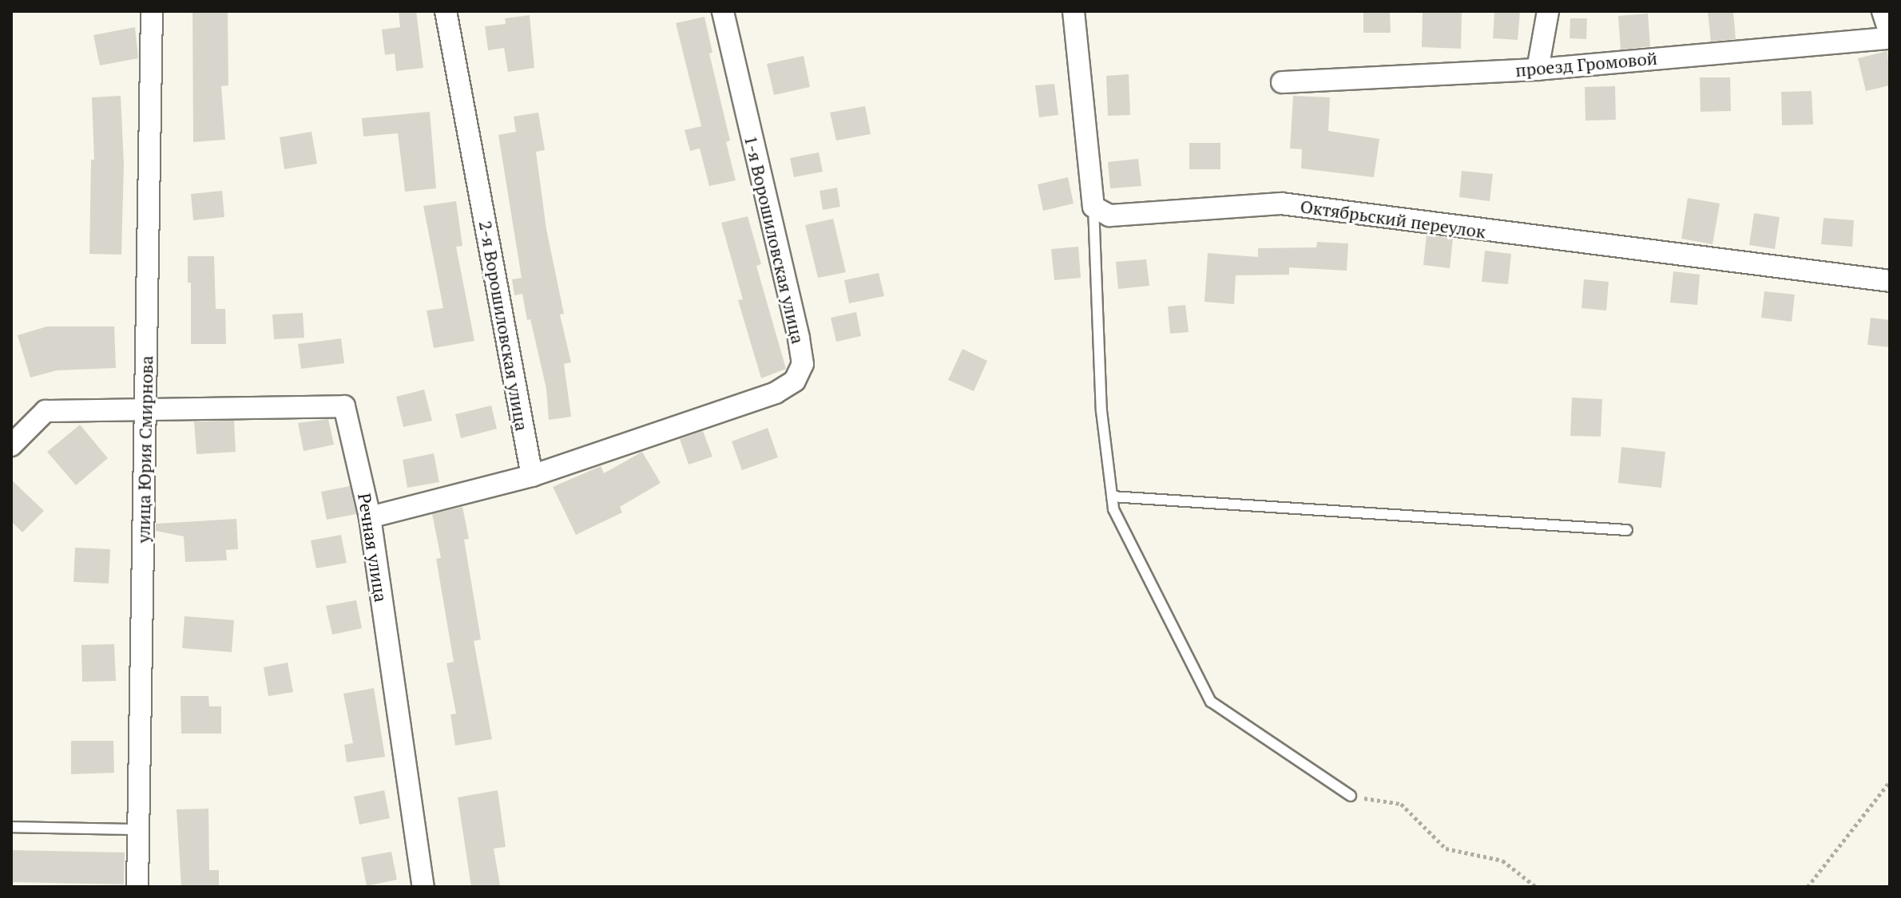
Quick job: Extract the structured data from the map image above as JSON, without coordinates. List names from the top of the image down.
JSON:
{
  "streets": {
    "street": [
      "проезд Громовой",
      "Октябрьский переулок",
      "1-я Ворошиловская улица",
      "2-я Ворошиловская улица",
      "улица Юрия Смирнова",
      "Речная улица"
    ]
  },
  "crossings": [
    ["1-я Ворошиловская улица", "2-я Ворошиловская улица"],
    ["улица Юрия Смирнова", "Речная улица"]
  ]
}
